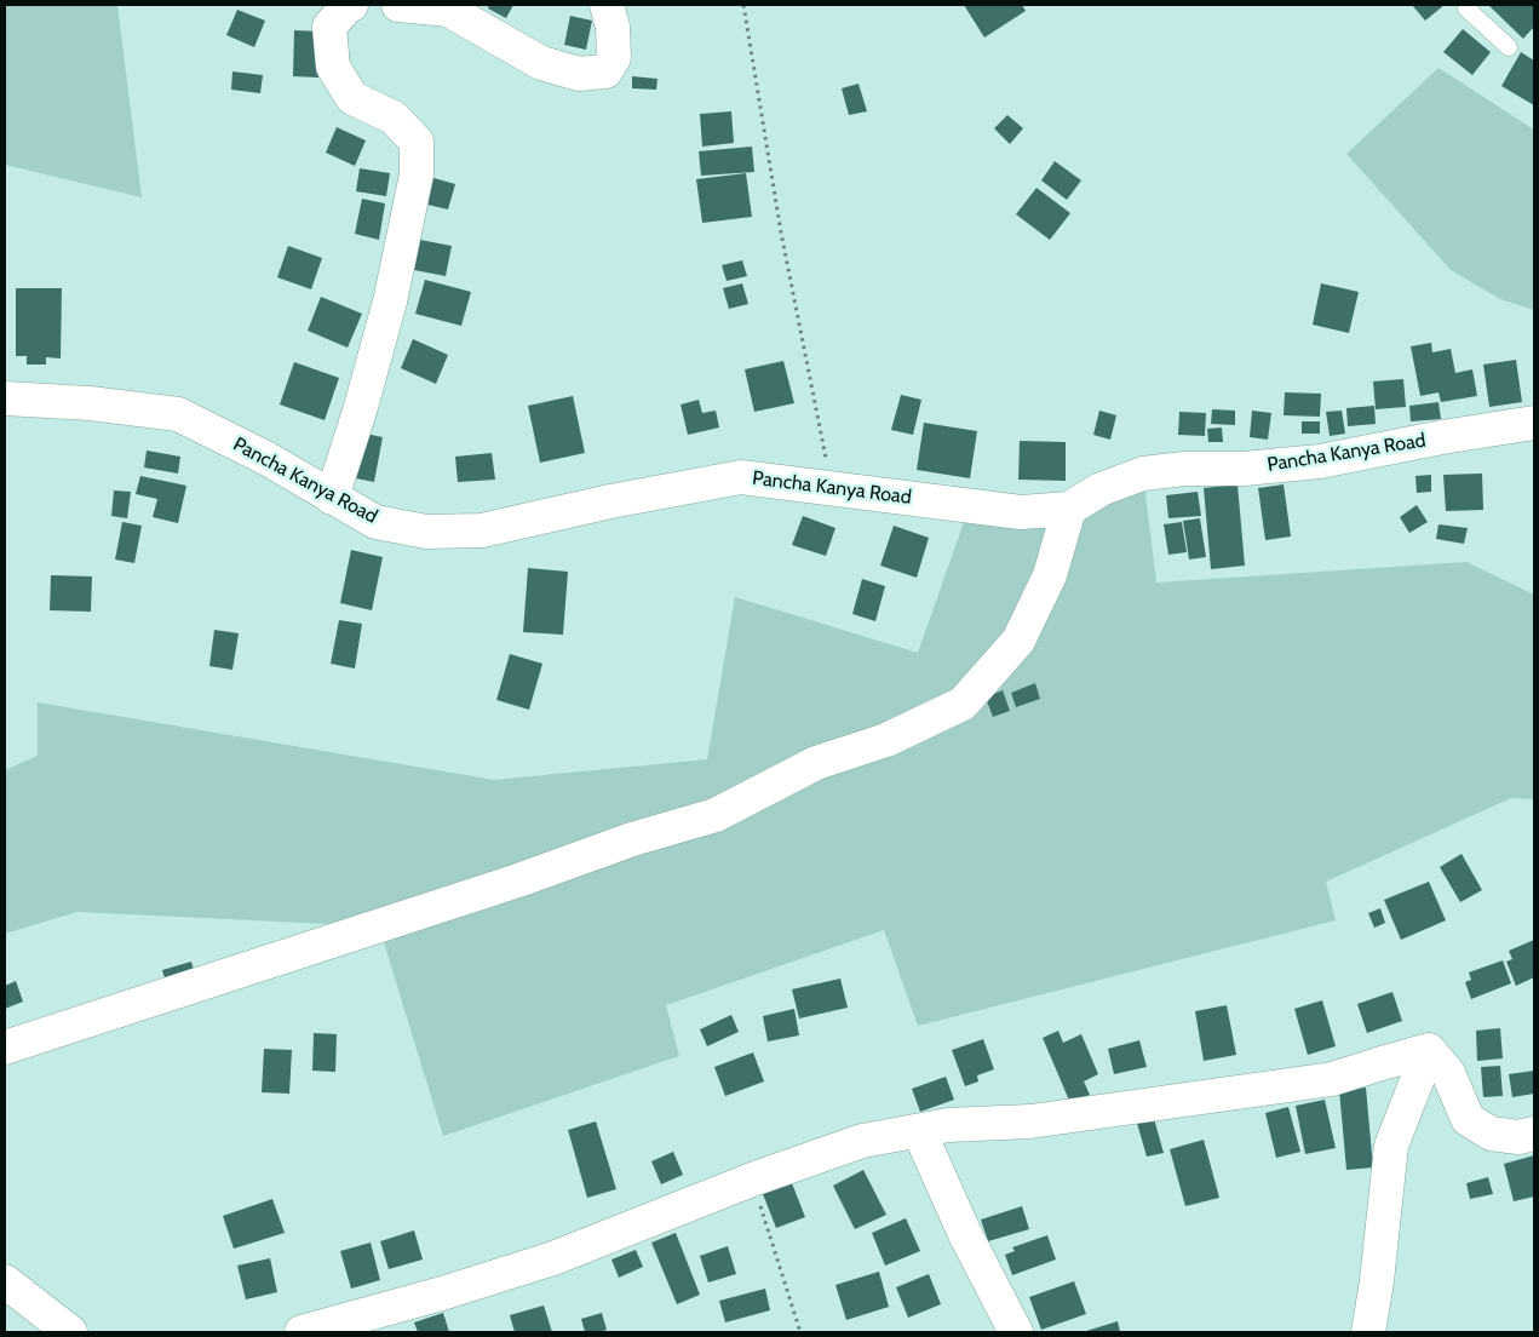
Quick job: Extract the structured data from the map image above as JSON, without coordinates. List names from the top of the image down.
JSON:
{
  "streets": {
    "street": ["Pancha Kanya Road"]
  }
}
